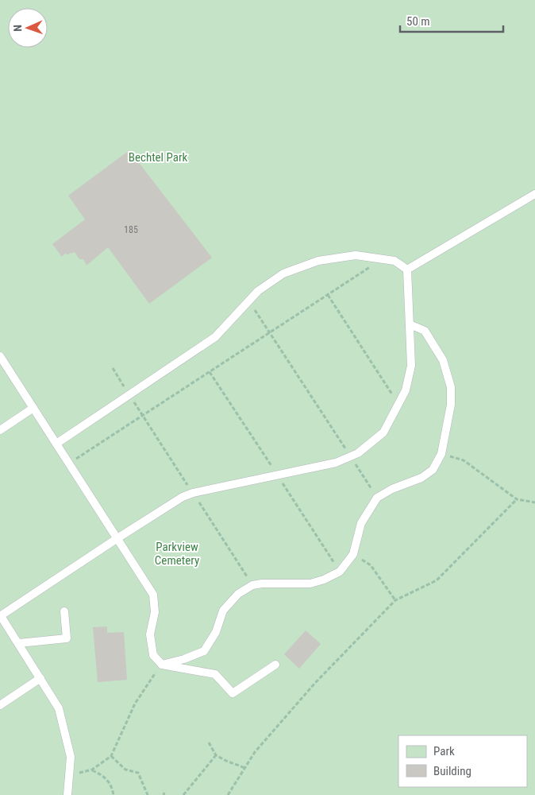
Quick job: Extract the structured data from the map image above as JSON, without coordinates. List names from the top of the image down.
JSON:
{
  "parks": ["Bechtel Park", "Parkview Cemetery"],
  "house_numbers": ["185"],
  "legend": ["Park", "Building"],
  "scale_bar": "50 m",
  "north": "left"
}
